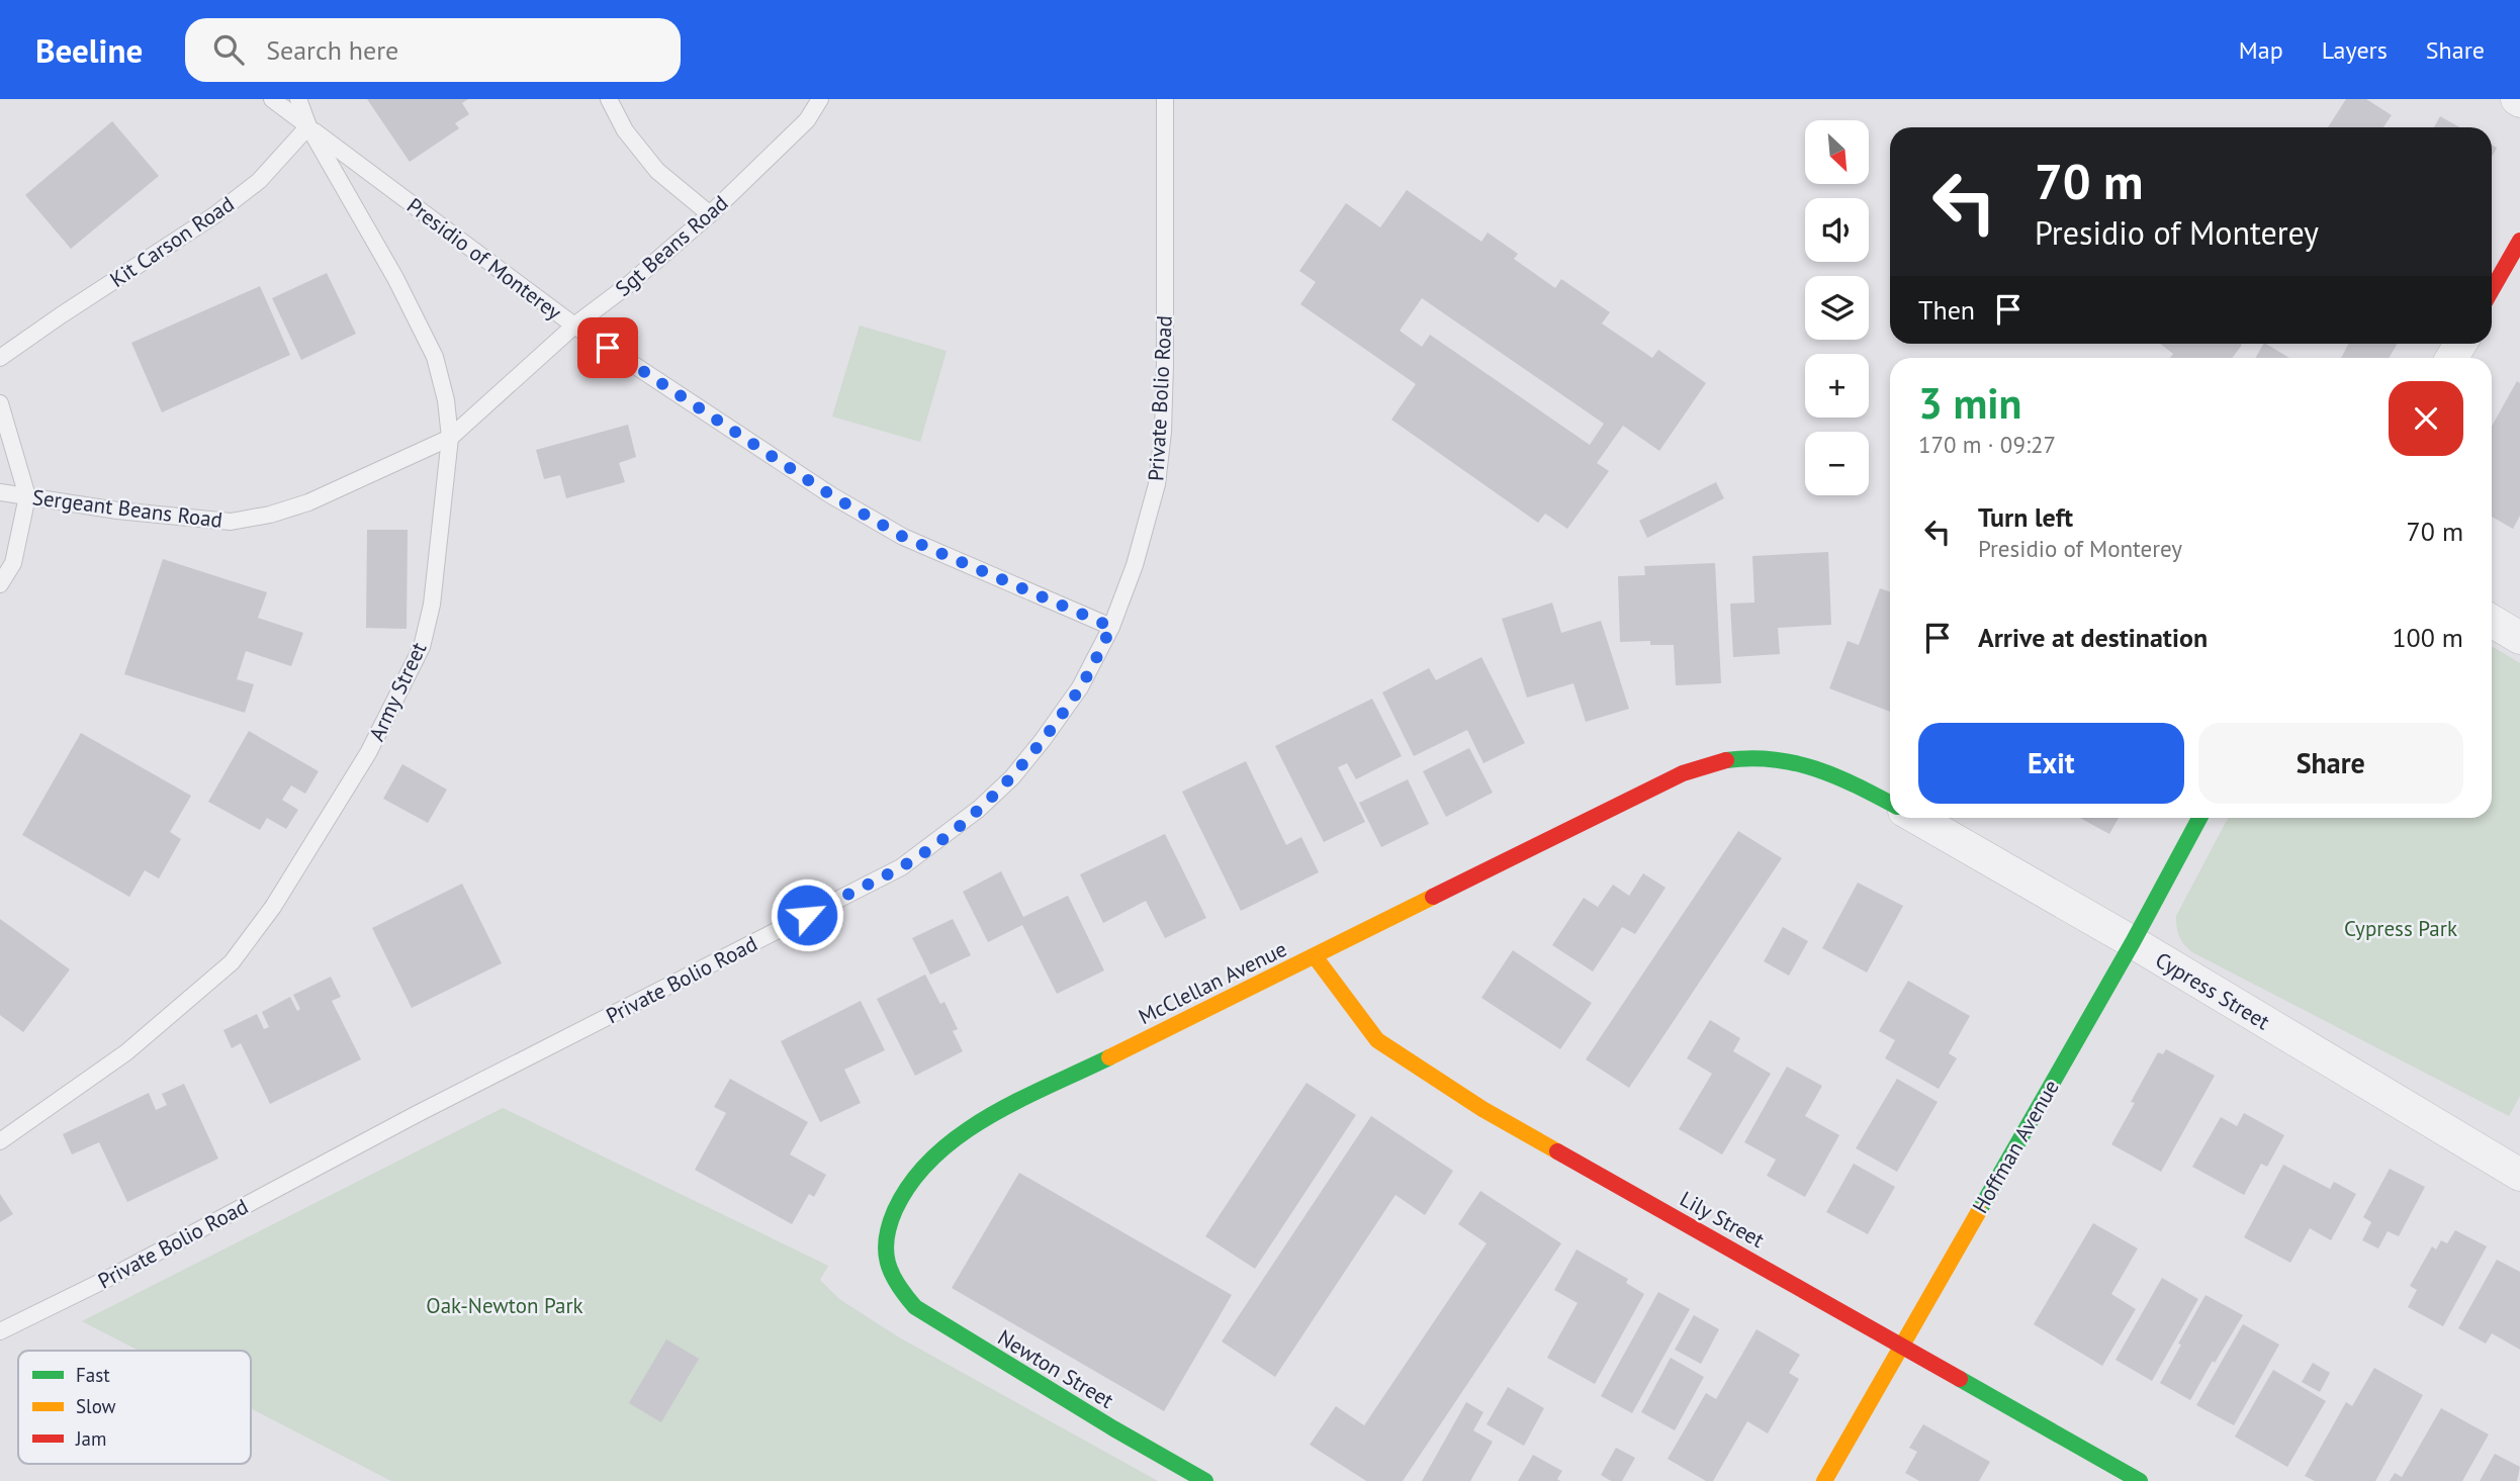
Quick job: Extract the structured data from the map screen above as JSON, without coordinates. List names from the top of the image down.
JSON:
{
  "streets": {
    "street": [
      "McClellan Avenue",
      "Cypress Street",
      "Hoffman Avenue",
      "Lily Street",
      "Newton Street"
    ],
    "lane": [
      "Kit Carson Road",
      "Sgt Beans Road",
      "Presidio of Monterey",
      "Private Bolio Road",
      "Sergeant Beans Road",
      "Army Street"
    ]
  },
  "crossings": [
    ["Kit Carson Road", "Presidio of Monterey"],
    ["Kit Carson Road", "Army Street"],
    ["Sgt Beans Road", "Presidio of Monterey"],
    ["Sgt Beans Road", "Sergeant Beans Road"],
    ["Sgt Beans Road", "Army Street"],
    ["Presidio of Monterey", "Private Bolio Road"],
    ["Presidio of Monterey", "Army Street"],
    ["Sergeant Beans Road", "Army Street"],
    ["McClellan Avenue", "Lily Street"],
    ["McClellan Avenue", "Newton Street"],
    ["Cypress Street", "Hoffman Avenue"],
    ["Hoffman Avenue", "Lily Street"]
  ],
  "parks": ["Cypress Park", "Oak-Newton Park"],
  "legend": ["Fast", "Slow", "Jam"],
  "north": "bottom right",
  "page": {
    "header": "Beeline",
    "search": "Search here",
    "nav": ["Map", "Layers", "Share"],
    "map_buttons": ["+", "−"],
    "turn": ["70 m", "Presidio of Monterey"],
    "then": "Then",
    "heading": ["3 min", "170 m · 09:27"],
    "list": [
      {
        "name": "Turn left",
        "note": "Presidio of Monterey",
        "value": "70 m"
      },
      {
        "name": "Arrive at destination",
        "value": "100 m"
      }
    ],
    "buttons": ["Exit", "Share"]
  }
}
